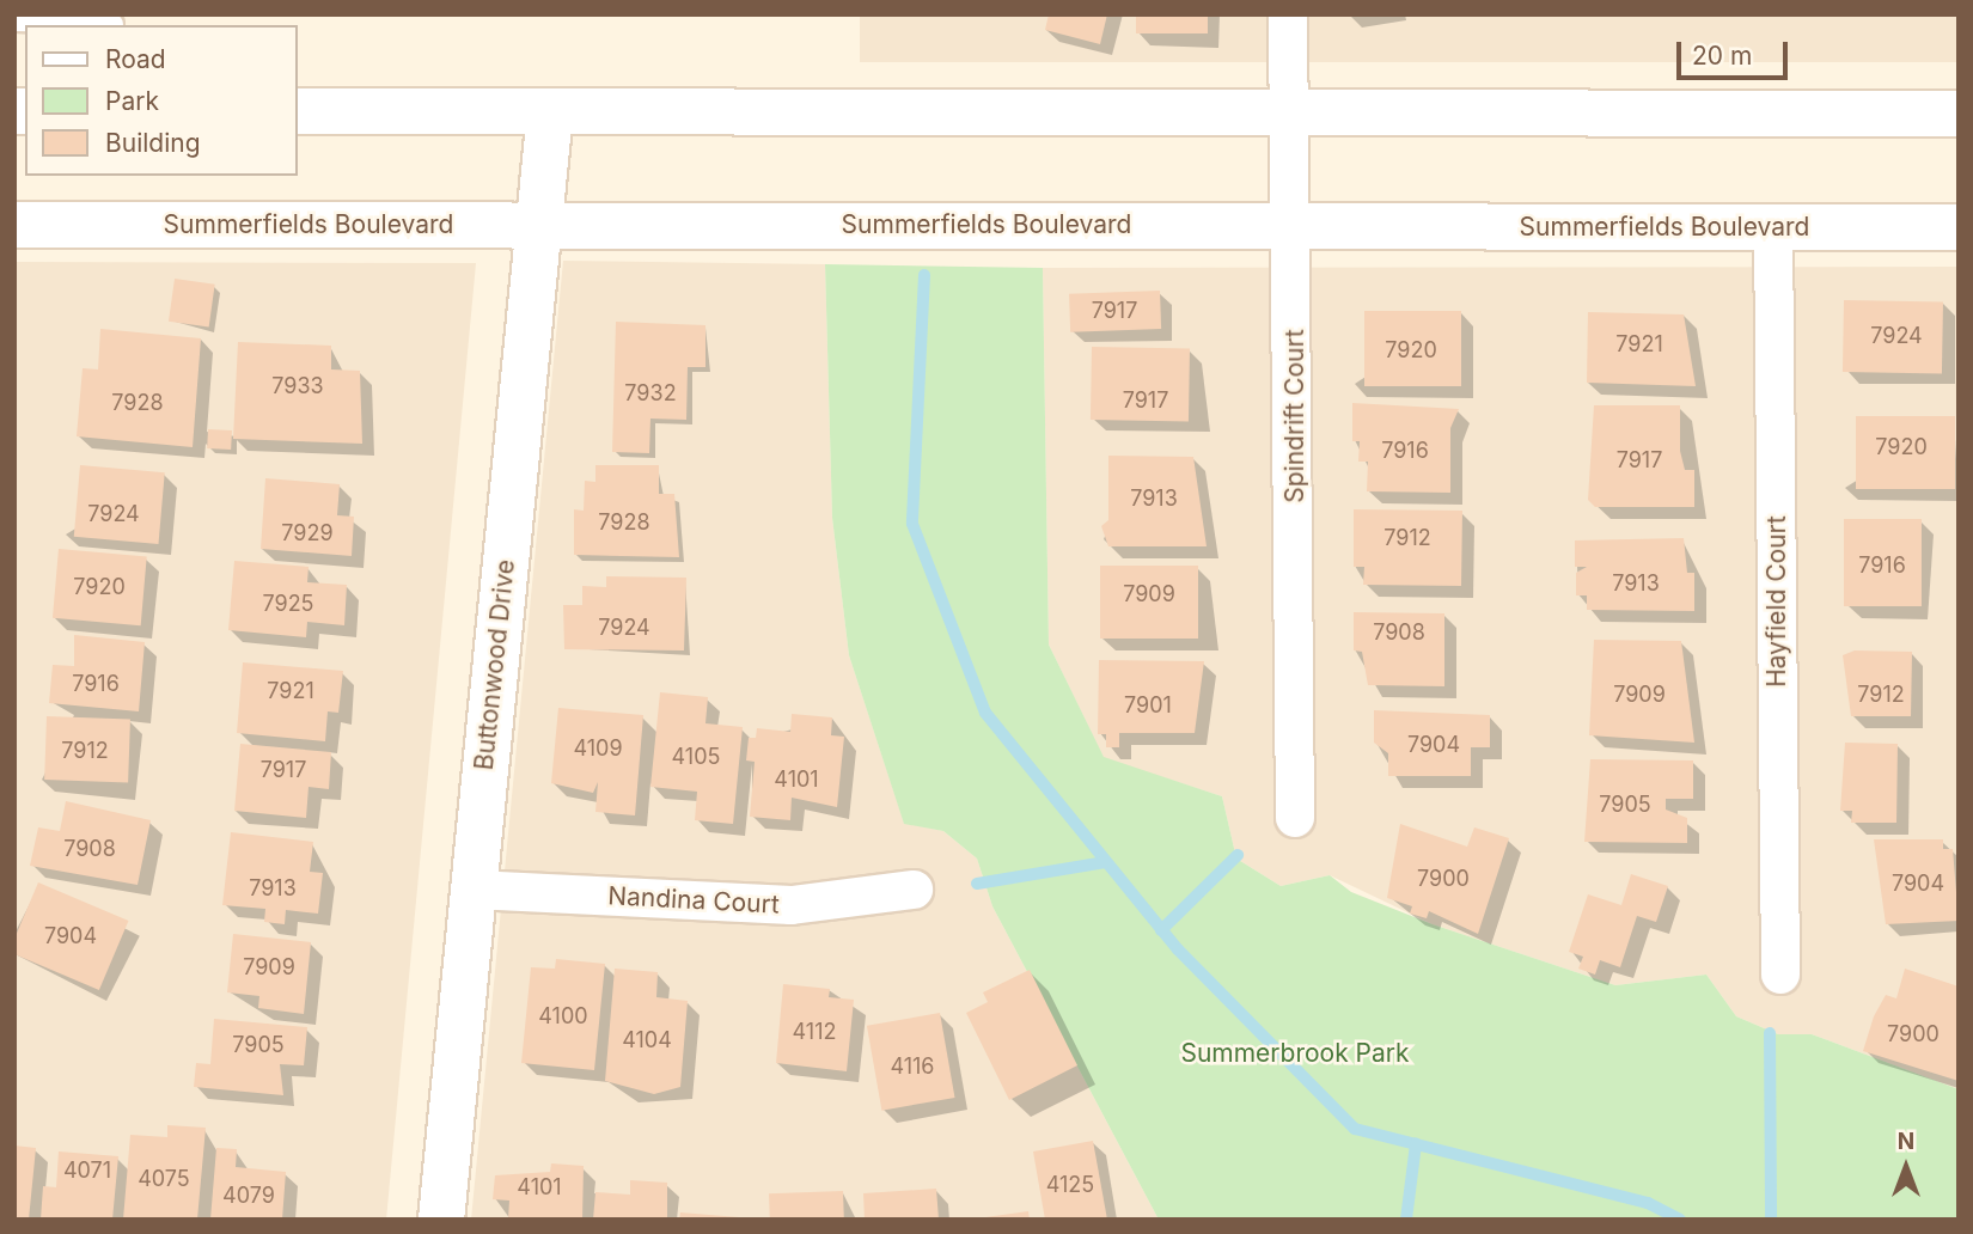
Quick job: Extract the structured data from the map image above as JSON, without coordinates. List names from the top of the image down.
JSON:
{
  "streets": {
    "street": [
      "Summerfields Boulevard",
      "Spindrift Court",
      "Hayfield Court",
      "Buttonwood Drive",
      "Nandina Court"
    ]
  },
  "crossings": [
    ["Summerfields Boulevard", "Spindrift Court"],
    ["Summerfields Boulevard", "Hayfield Court"],
    ["Summerfields Boulevard", "Buttonwood Drive"],
    ["Buttonwood Drive", "Nandina Court"]
  ],
  "parks": ["Summerbrook Park"],
  "house_numbers": [
    "7917",
    "7924",
    "7921",
    "7920",
    "7933",
    "7932",
    "7917",
    "7928",
    "7920",
    "7916",
    "7917",
    "7913",
    "7924",
    "7928",
    "7929",
    "7912",
    "7916",
    "7913",
    "7920",
    "7909",
    "7925",
    "7924",
    "7908",
    "7916",
    "7921",
    "7909",
    "7912",
    "7901",
    "7904",
    "4109",
    "7912",
    "4105",
    "7917",
    "4101",
    "7905",
    "7908",
    "7900",
    "7904",
    "7913",
    "7904",
    "7909",
    "4100",
    "4112",
    "7900",
    "4104",
    "7905",
    "4116",
    "4071",
    "4075",
    "4125",
    "4101",
    "4079"
  ],
  "legend": ["Road", "Park", "Building"],
  "scale_bar": "20 m",
  "north": "top"
}
